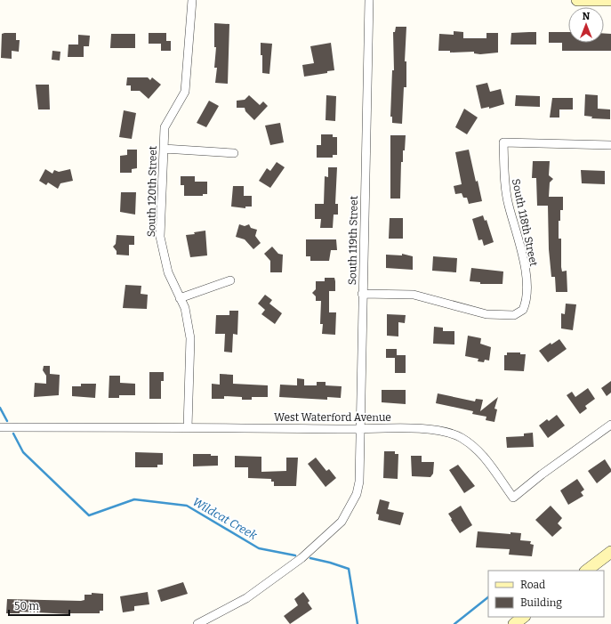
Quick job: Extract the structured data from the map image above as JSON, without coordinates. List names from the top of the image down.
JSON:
{
  "streets": {
    "street": [
      "South 120th Street",
      "South 118th Street",
      "South 119th Street",
      "West Waterford Avenue"
    ]
  },
  "crossings": [
    ["South 120th Street", "West Waterford Avenue"],
    ["South 118th Street", "South 119th Street"],
    ["South 119th Street", "West Waterford Avenue"]
  ],
  "water": ["Wildcat Creek"],
  "legend": ["Road", "Building"],
  "scale_bar": "50 m",
  "north": "top"
}
